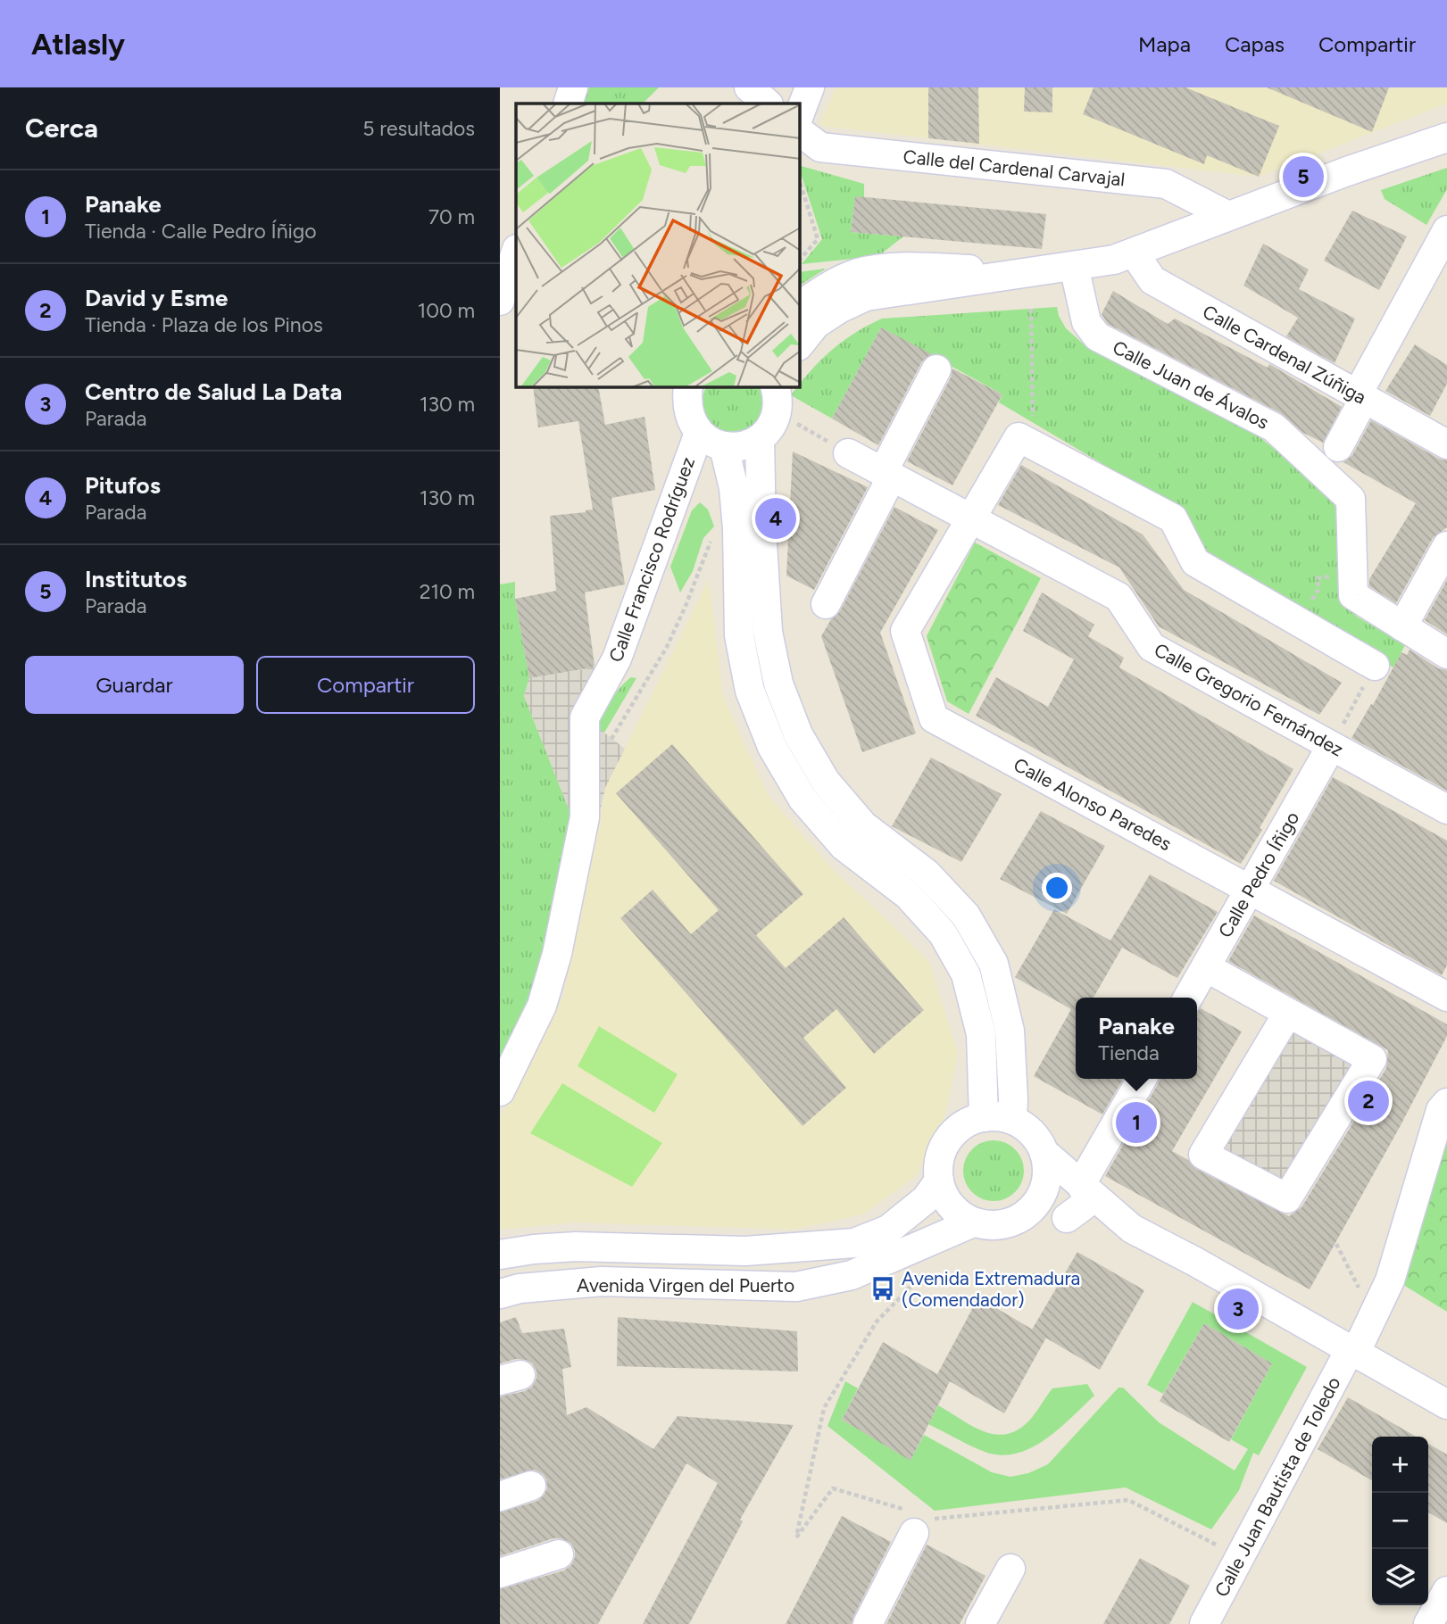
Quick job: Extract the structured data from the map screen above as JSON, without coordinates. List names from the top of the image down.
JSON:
{
  "streets": {
    "street": [
      "Calle del Cardenal Carvajal",
      "Calle Cardenal Zúñiga",
      "Calle Juan de Ávalos",
      "Calle Francisco Rodríguez",
      "Calle Gregorio Fernández",
      "Calle Alonso Paredes",
      "Calle Pedro Íñigo",
      "Avenida Virgen del Puerto",
      "Calle Juan Bautista de Toledo"
    ]
  },
  "crossings": [
    ["Calle Gregorio Fernández", "Calle Alonso Paredes"],
    ["Calle Gregorio Fernández", "Calle Pedro Íñigo"],
    ["Calle Alonso Paredes", "Calle Pedro Íñigo"]
  ],
  "places": {
    "bus stop": ["Avenida Extremadura (Comendador)"]
  },
  "page": {
    "header": "Atlasly",
    "nav": ["Mapa", "Capas", "Compartir"],
    "heading": ["Cerca", "5 resultados"],
    "pins": [
      "5",
      "4",
      "2",
      "1",
      "3"
    ],
    "list": [
      {
        "mark": "1",
        "name": "Panake",
        "note": "Tienda · Calle Pedro Íñigo",
        "value": "70 m"
      },
      {
        "mark": "2",
        "name": "David y Esme",
        "note": "Tienda · Plaza de los Pinos",
        "value": "100 m"
      },
      {
        "mark": "3",
        "name": "Centro de Salud La Data",
        "note": "Parada",
        "value": "130 m"
      },
      {
        "mark": "4",
        "name": "Pitufos",
        "note": "Parada",
        "value": "130 m"
      },
      {
        "mark": "5",
        "name": "Institutos",
        "note": "Parada",
        "value": "210 m"
      }
    ],
    "buttons": ["Guardar", "Compartir"],
    "popup": ["Panake", "Tienda"],
    "map_buttons": ["+", "−"]
  }
}
